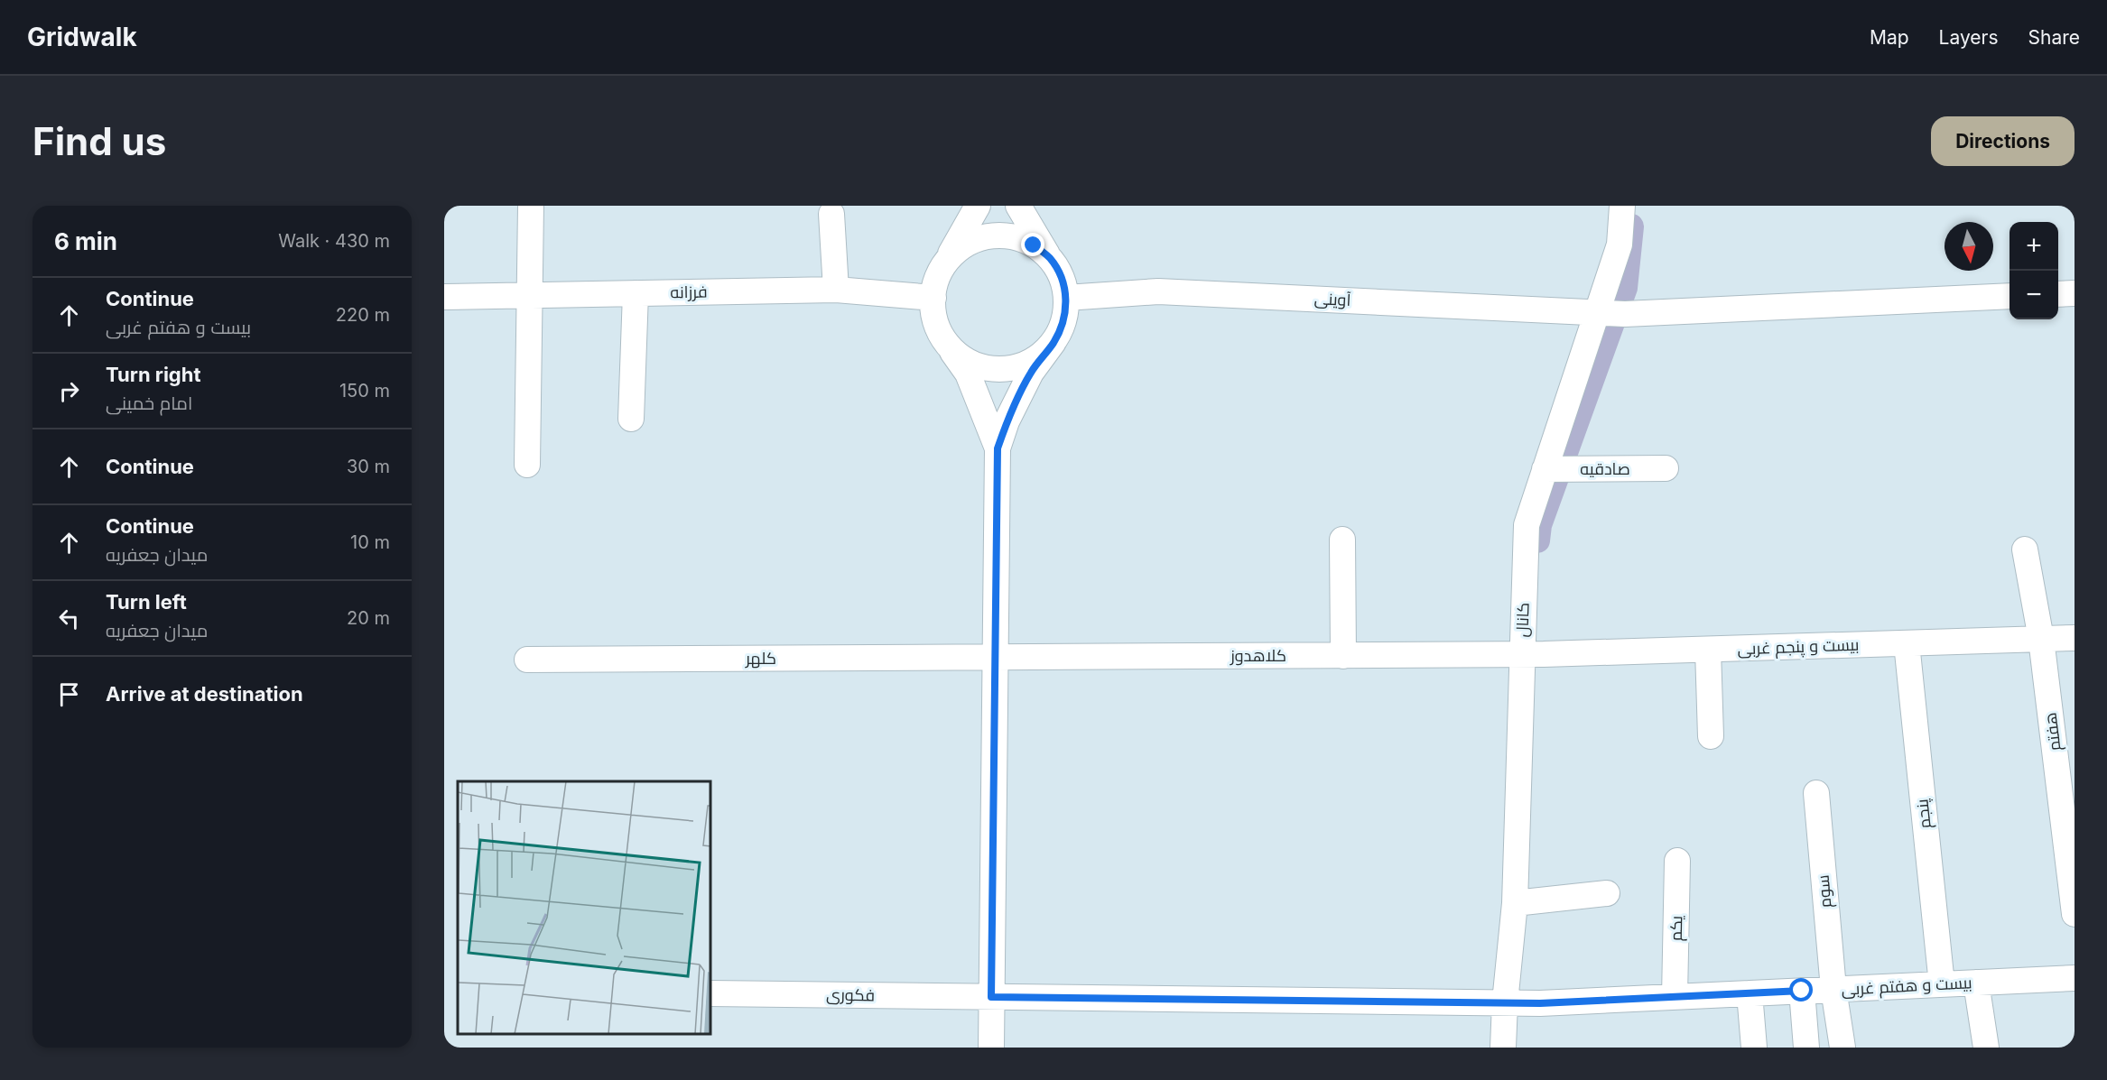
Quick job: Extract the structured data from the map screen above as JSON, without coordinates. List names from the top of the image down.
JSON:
{
  "streets": {
    "street": [
      "فرزانه",
      "آوینی",
      "صادقیه",
      "کانال",
      "بیست و پنجم غربی",
      "کلاهدوز",
      "کلهر",
      "هفتم",
      "پنجم",
      "سوم",
      "یکم",
      "بیست و هفتم غربی",
      "فکوری"
    ]
  },
  "crossings": [
    ["فرزانه", "آوینی"],
    ["آوینی", "کانال"],
    ["صادقیه", "کانال"],
    ["کانال", "بیست و پنجم غربی"],
    ["کانال", "کلاهدوز"],
    ["کانال", "بیست و هفتم غربی"],
    ["بیست و پنجم غربی", "کلاهدوز"],
    ["بیست و پنجم غربی", "هفتم"],
    ["بیست و پنجم غربی", "پنجم"],
    ["کلاهدوز", "کلهر"],
    ["پنجم", "بیست و هفتم غربی"],
    ["سوم", "بیست و هفتم غربی"],
    ["یکم", "بیست و هفتم غربی"],
    ["بیست و هفتم غربی", "فکوری"]
  ],
  "north": "bottom",
  "page": {
    "header": "Gridwalk",
    "nav": ["Map", "Layers", "Share"],
    "buttons": "Directions",
    "title": "Find us",
    "heading": ["6 min", "Walk · 430 m"],
    "map_buttons": ["+", "−"],
    "list": [
      ["Continue", "بیست و هفتم غربی", "220 m"],
      ["Turn right", "امام خمینی", "150 m"],
      ["Continue", "30 m"],
      ["Continue", "میدان جعفریه", "10 m"],
      ["Turn left", "میدان جعفریه", "20 m"],
      "Arrive at destination"
    ]
  }
}
